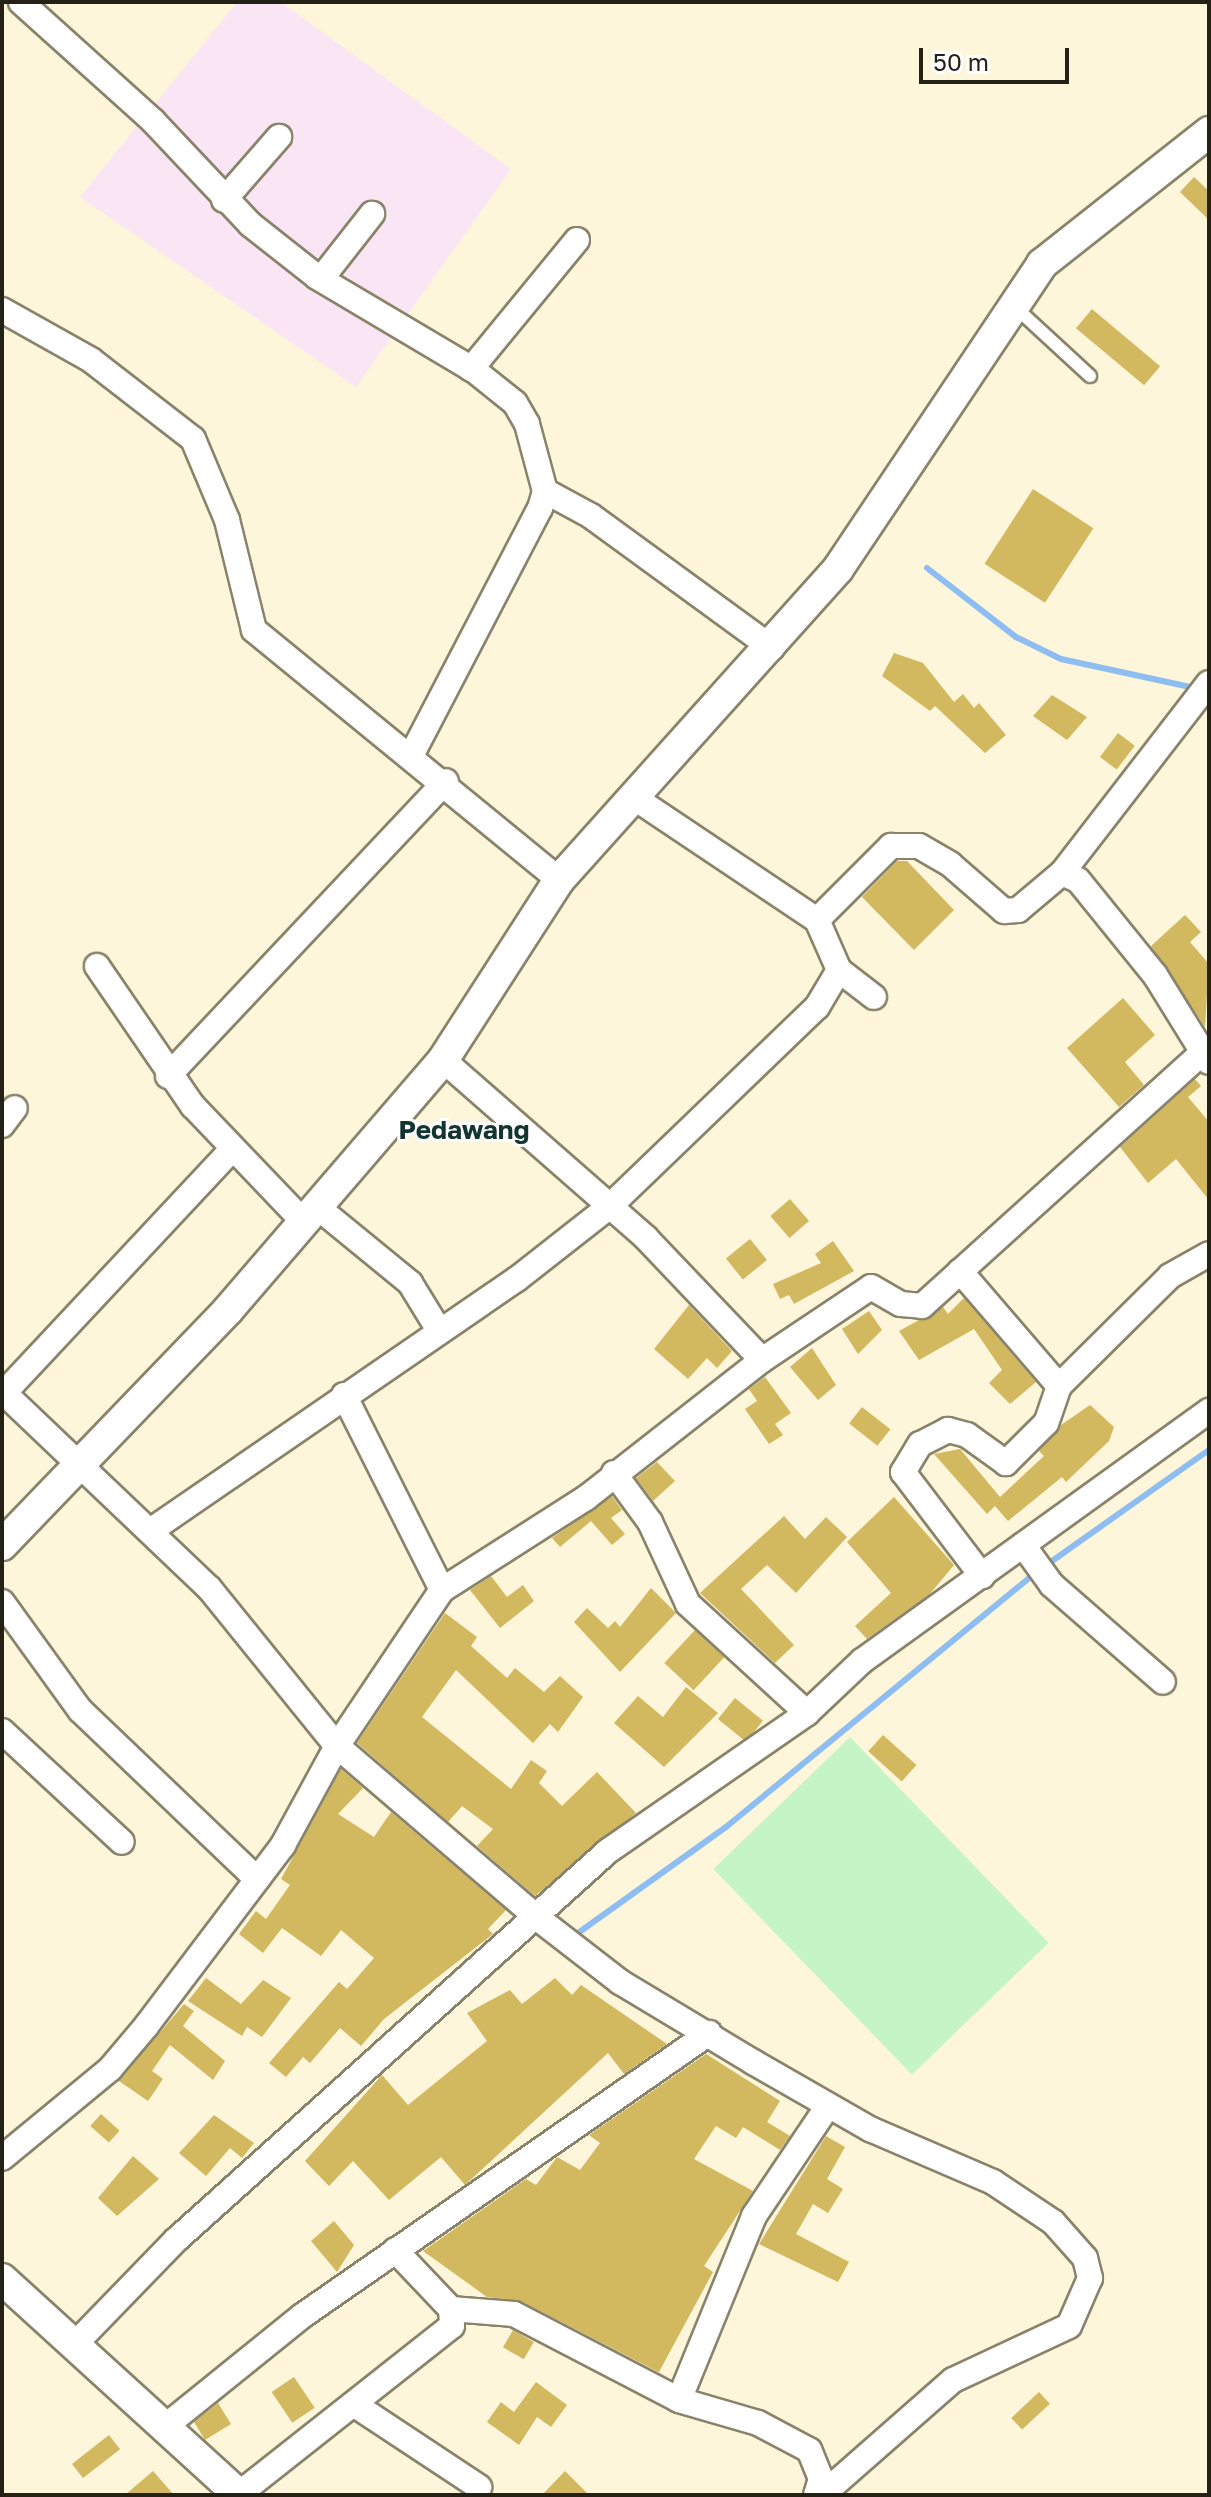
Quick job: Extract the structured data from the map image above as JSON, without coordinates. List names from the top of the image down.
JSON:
{
  "districts": ["Pedawang"],
  "scale_bar": "50 m"
}
